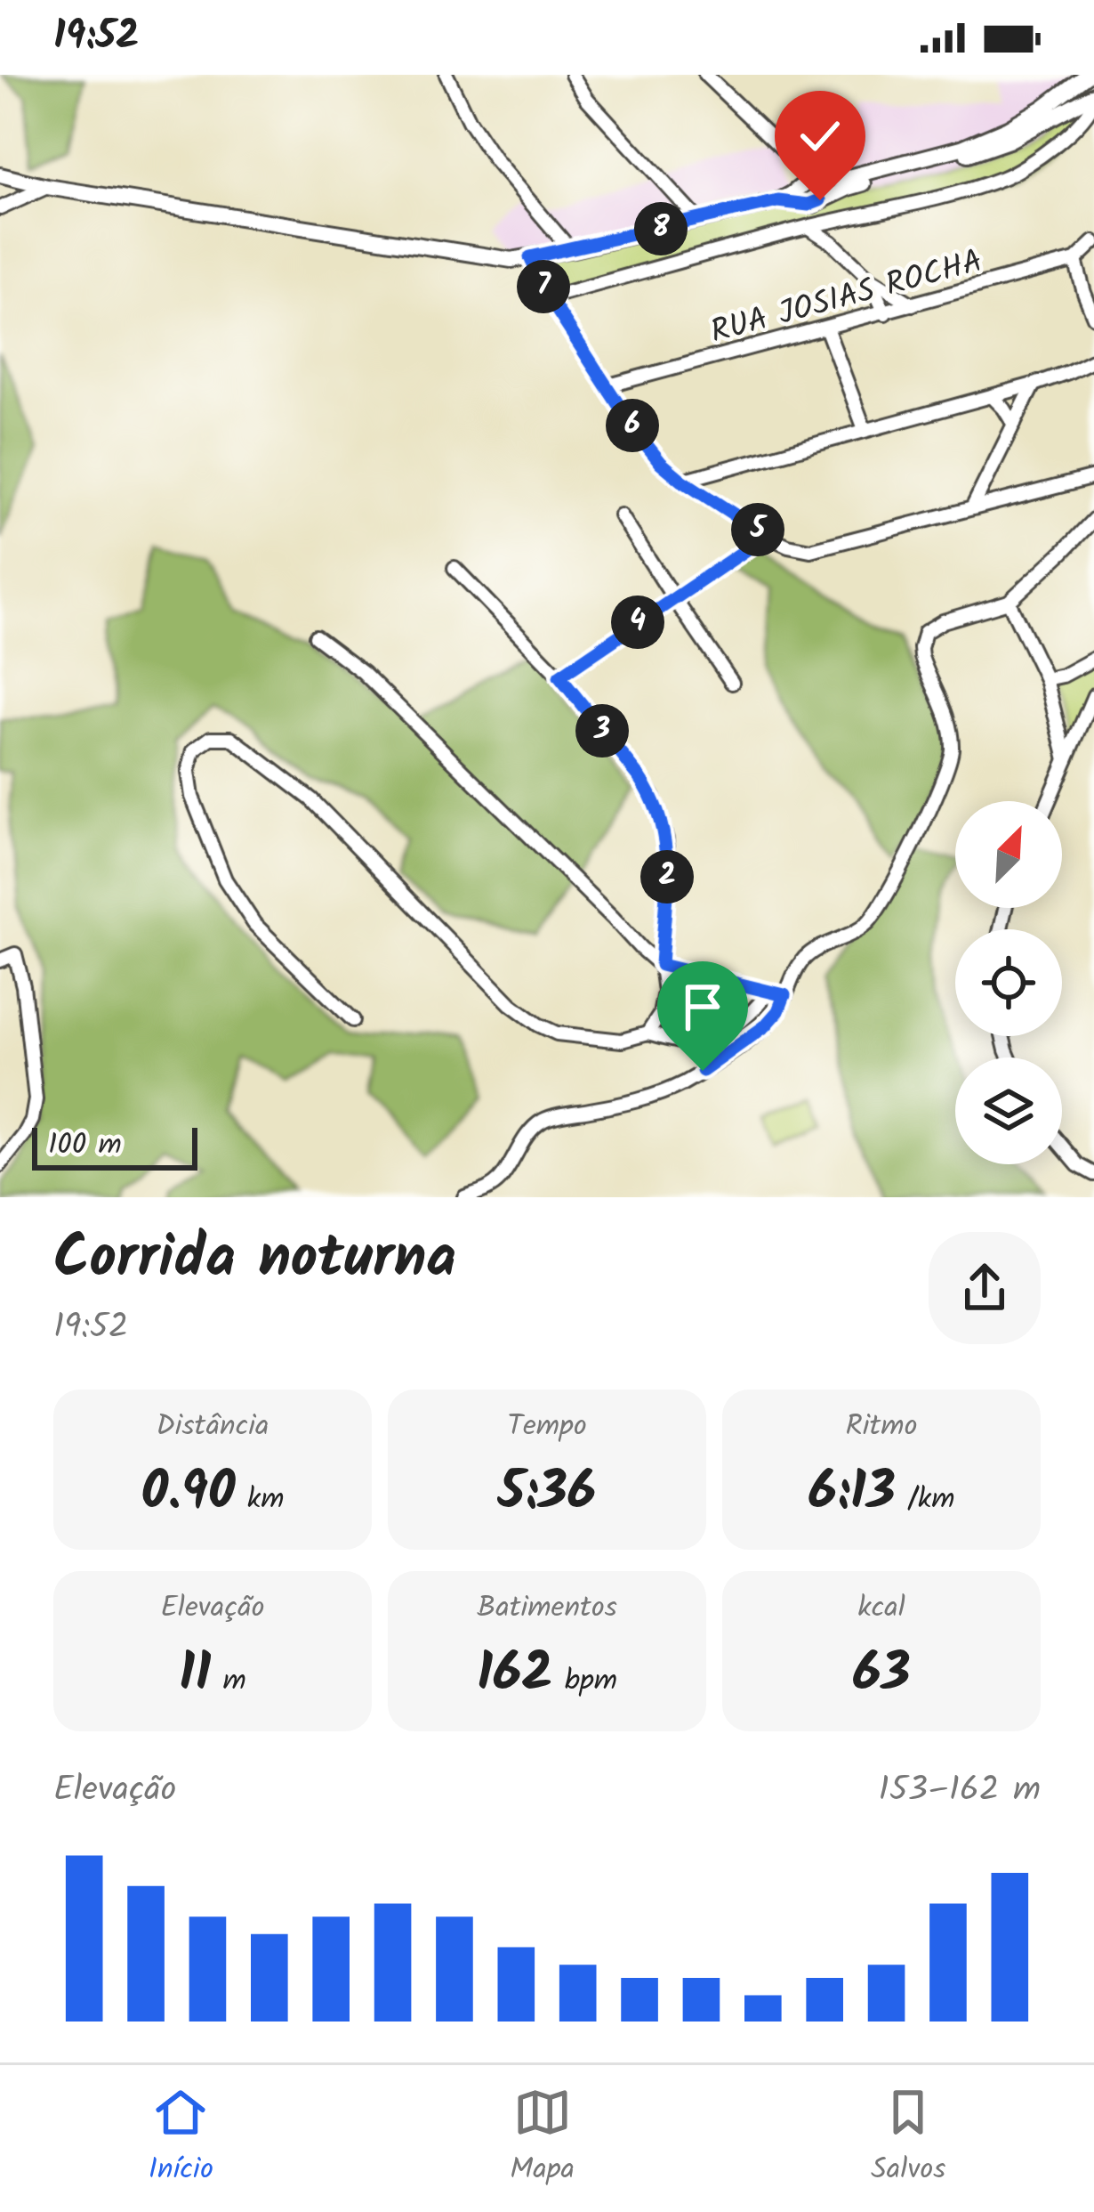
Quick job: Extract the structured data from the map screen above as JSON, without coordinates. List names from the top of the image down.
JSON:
{
  "streets": {
    "street": ["RUA JOSIAS ROCHA"]
  },
  "scale_bar": "100 m",
  "north": "top right",
  "page": {
    "status": "19:52",
    "pins": [
      "8",
      "7",
      "6",
      "5",
      "4",
      "3",
      "2"
    ],
    "scale": "100 m",
    "heading": ["Corrida noturna", "19:52"],
    "stats": [
      ["Distância", "0.90 km"],
      ["Tempo", "5:36"],
      ["Ritmo", "6:13 /km"],
      ["Elevação", "11 m"],
      ["Batimentos", "162 bpm"],
      ["kcal", "63"]
    ],
    "chart": ["Elevação", "153–162 m"],
    "tabs": ["Início", "Mapa", "Salvos"]
  }
}
